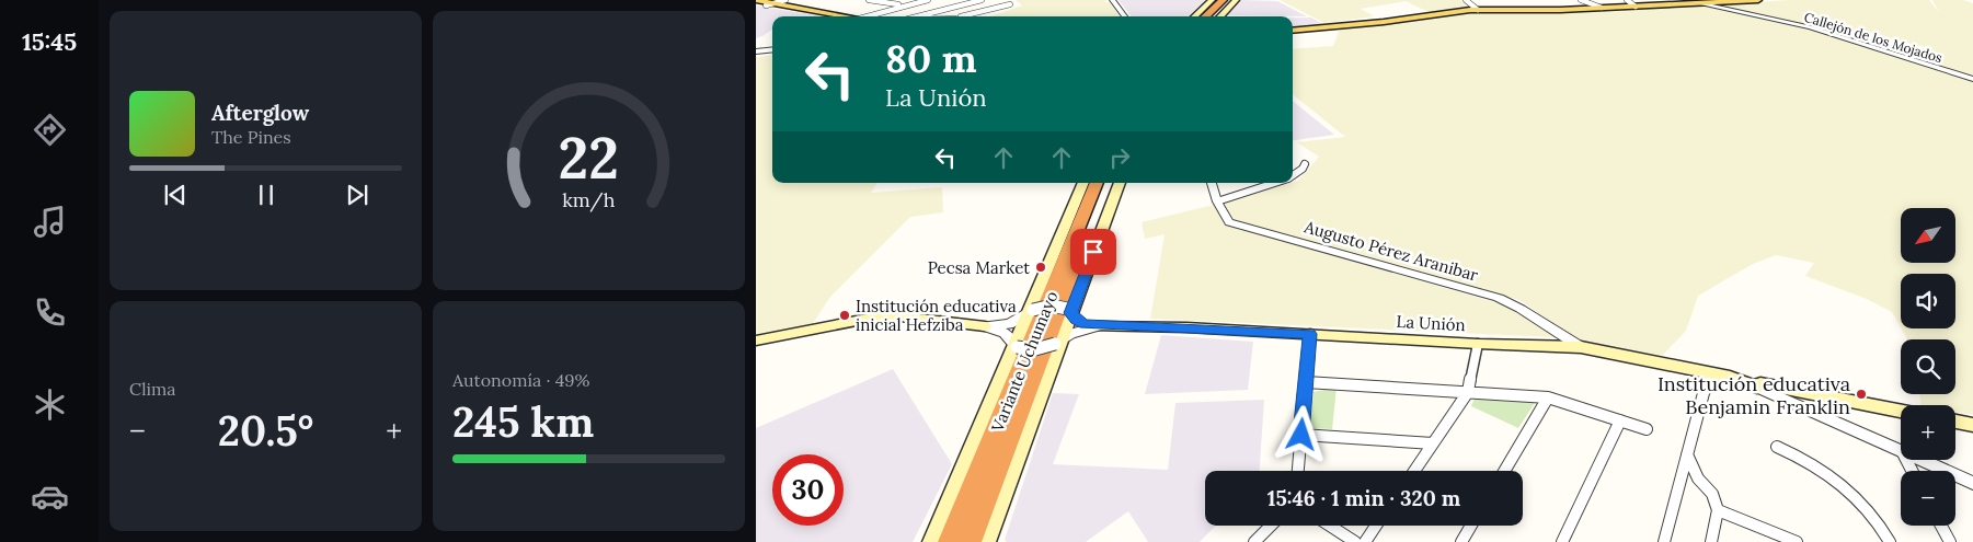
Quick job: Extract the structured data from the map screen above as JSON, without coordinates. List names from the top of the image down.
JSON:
{
  "streets": {
    "highway": ["Variante Uchumayo"],
    "main road": ["La Unión"],
    "street": ["Callejón de los Mojados", "Augusto Pérez Aranibar"]
  },
  "crossings": [
    ["Augusto Pérez Aranibar", "La Unión"]
  ],
  "places": ["Pecsa Market", "Institución educativa inicial Hefziba", "Institución educativa Benjamin Franklin"],
  "north": "bottom left",
  "page": {
    "tabs": "15:45",
    "turn": ["80 m", "La Unión"],
    "song": ["Afterglow", "The Pines"],
    "map_buttons": ["+", "−"],
    "tile": [
      "Clima",
      ["Autonomía · 49%", "245 km"]
    ],
    "heat": ["−", "20.5°", "+"],
    "limit": "30",
    "trip": "15:46 · 1 min · 320 m",
    "gauge": ["22", "km/h"]
  }
}
